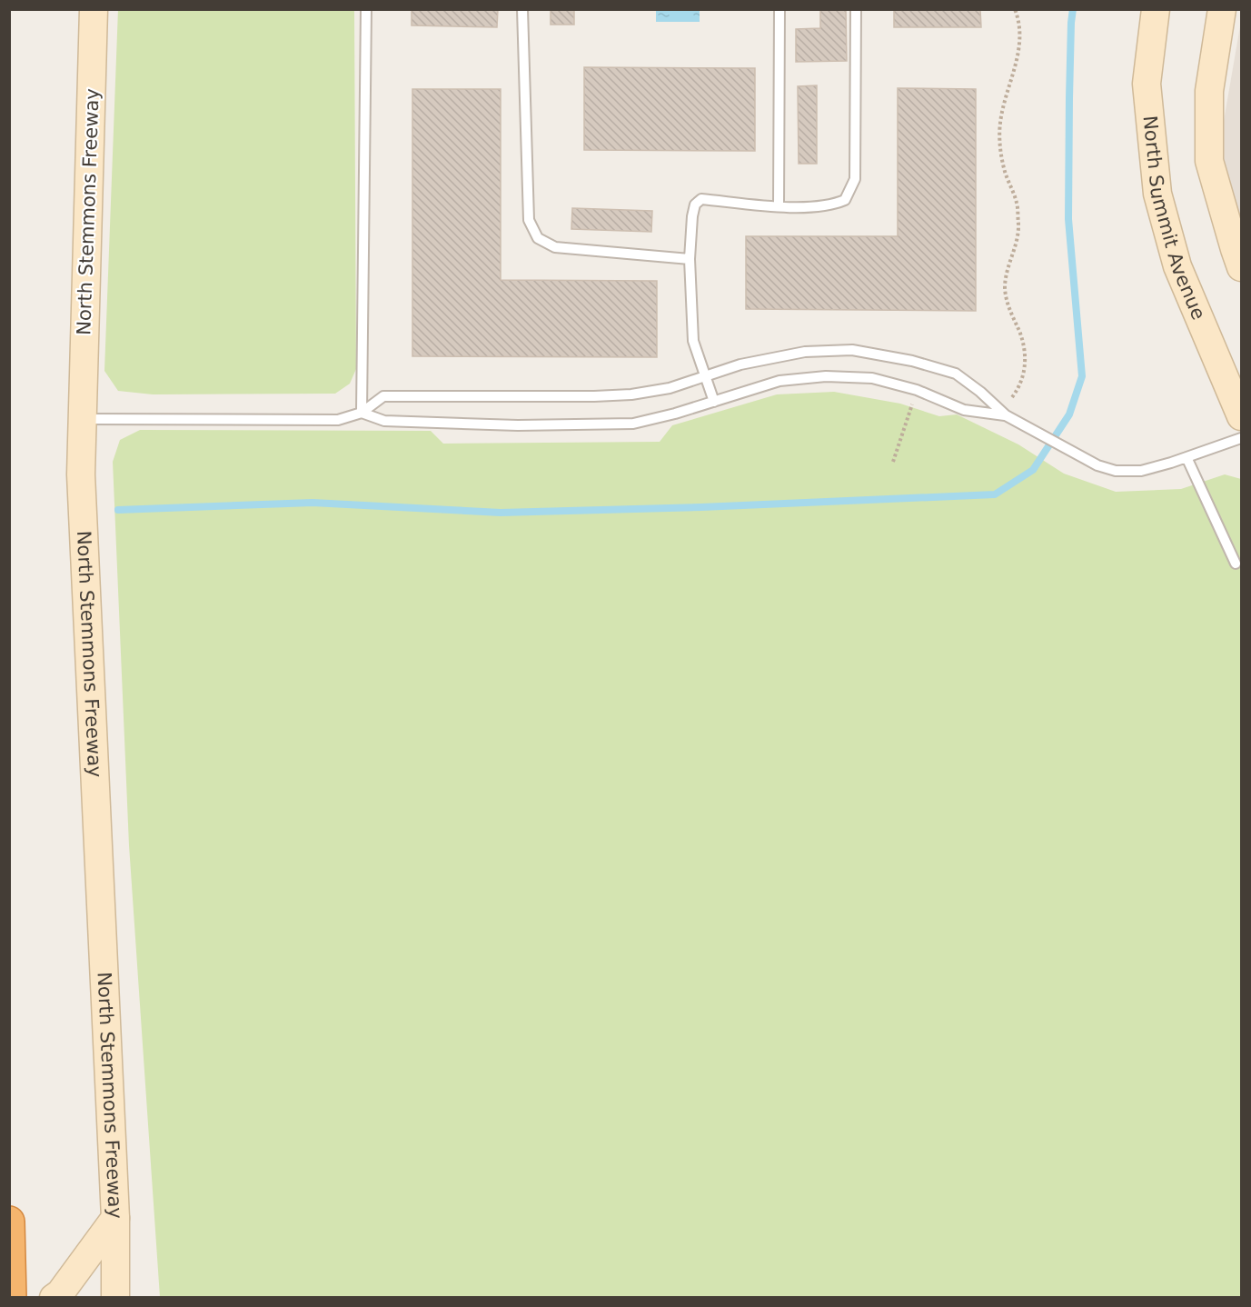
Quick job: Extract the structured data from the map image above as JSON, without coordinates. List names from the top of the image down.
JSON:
{
  "streets": {
    "main road": ["North Stemmons Freeway", "North Summit Avenue"]
  }
}
